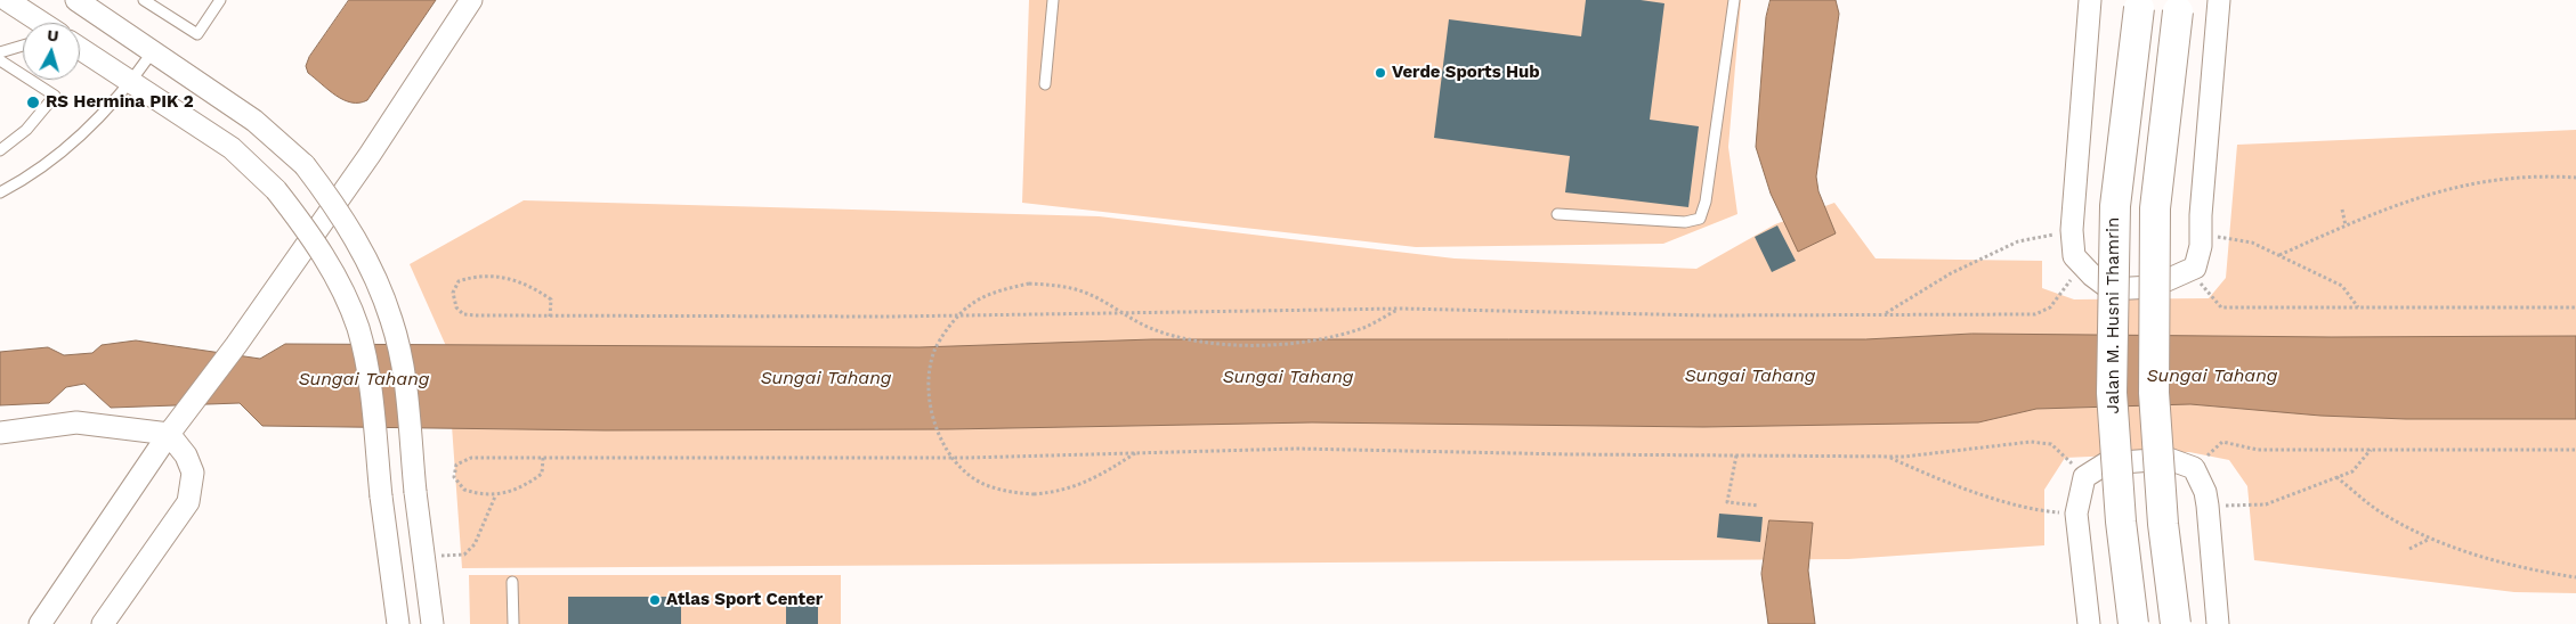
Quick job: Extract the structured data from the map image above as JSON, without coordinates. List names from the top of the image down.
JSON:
{
  "streets": {
    "main road": ["Jalan M. Husni Thamrin"]
  },
  "water": ["Sungai Tahang"],
  "places": ["Verde Sports Hub", "RS Hermina PIK 2", "Atlas Sport Center"],
  "north": "top"
}
